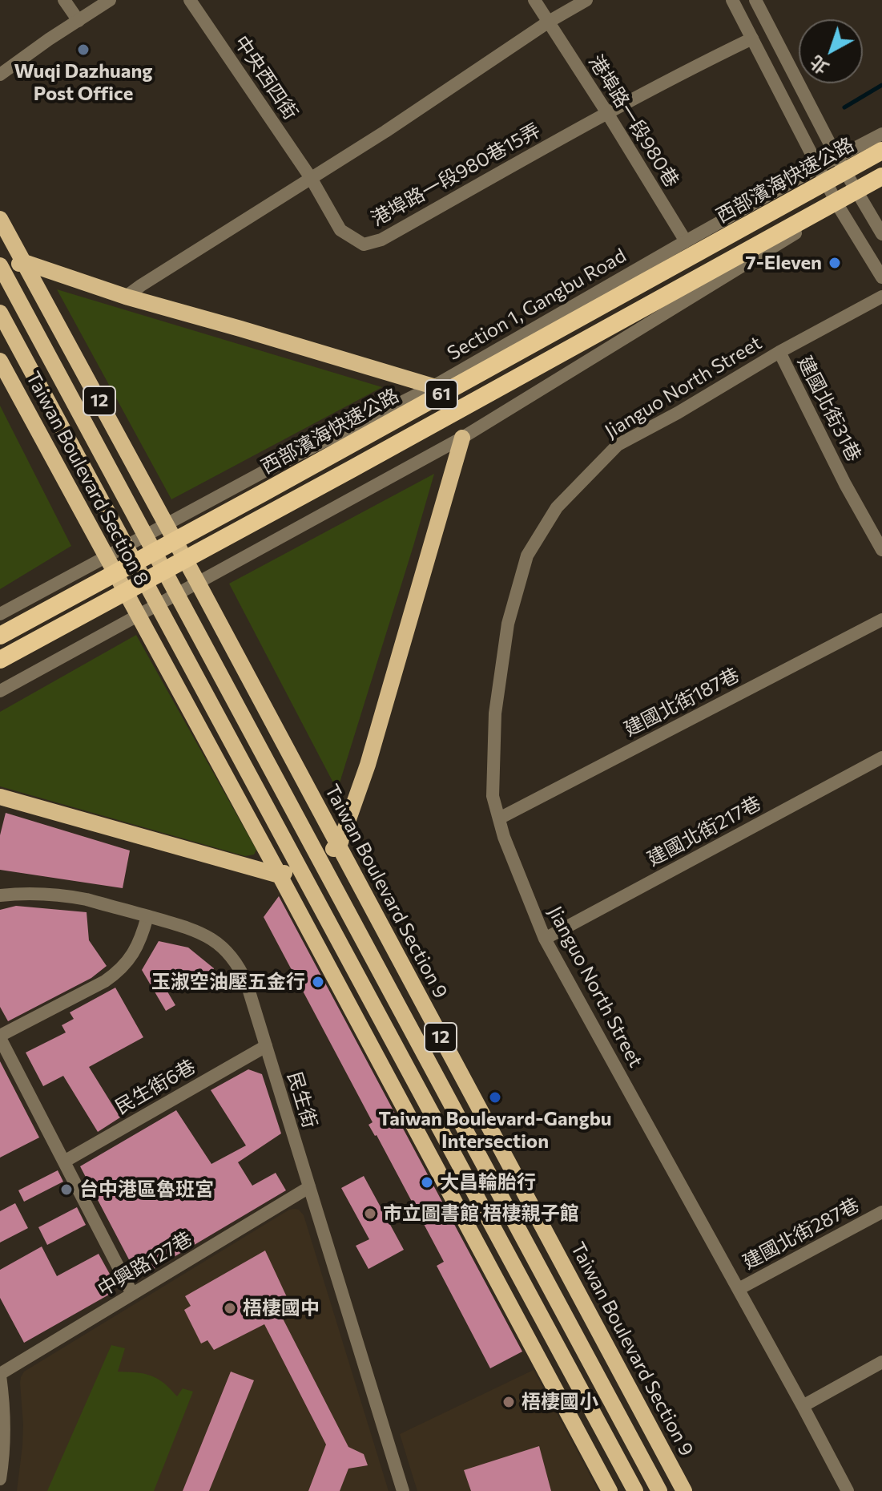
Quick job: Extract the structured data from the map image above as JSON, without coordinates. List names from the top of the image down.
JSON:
{
  "streets": {
    "highway": ["西部濱海快速公路", "61"],
    "main road": ["12", "Taiwan Boulevard Section 8", "Taiwan Boulevard Section 9"],
    "street": [
      "中央西四街",
      "港埠路一段980巷",
      "港埠路一段980巷15弄",
      "Section 1, Gangbu Road",
      "Jianguo North Street",
      "建國北街31巷",
      "建國北街187巷",
      "建國北街217巷",
      "民生街6巷",
      "民生街",
      "建國北街287巷",
      "中興路127巷"
    ]
  },
  "crossings": [
    ["中央西四街", "港埠路一段980巷15弄"],
    ["港埠路一段980巷", "港埠路一段980巷15弄"],
    ["港埠路一段980巷", "Section 1, Gangbu Road"],
    ["Section 1, Gangbu Road", "12"],
    ["Section 1, Gangbu Road", "Taiwan Boulevard Section 8"],
    ["Jianguo North Street", "建國北街31巷"],
    ["Jianguo North Street", "建國北街187巷"],
    ["Jianguo North Street", "建國北街217巷"],
    ["Jianguo North Street", "建國北街287巷"],
    ["12", "Taiwan Boulevard Section 8"],
    ["12", "Taiwan Boulevard Section 9"],
    ["民生街6巷", "民生街"],
    ["民生街", "中興路127巷"]
  ],
  "places": [
    "Wuqi Dazhuang Post Office",
    "7-Eleven",
    "玉淑空油壓五金行",
    "Taiwan Boulevard-Gangbu Intersection",
    "大昌輪胎行",
    "台中港區魯班宮",
    "市立圖書館 梧棲親子館",
    "梧棲國中",
    "梧棲國小"
  ],
  "north": "bottom left"
}
